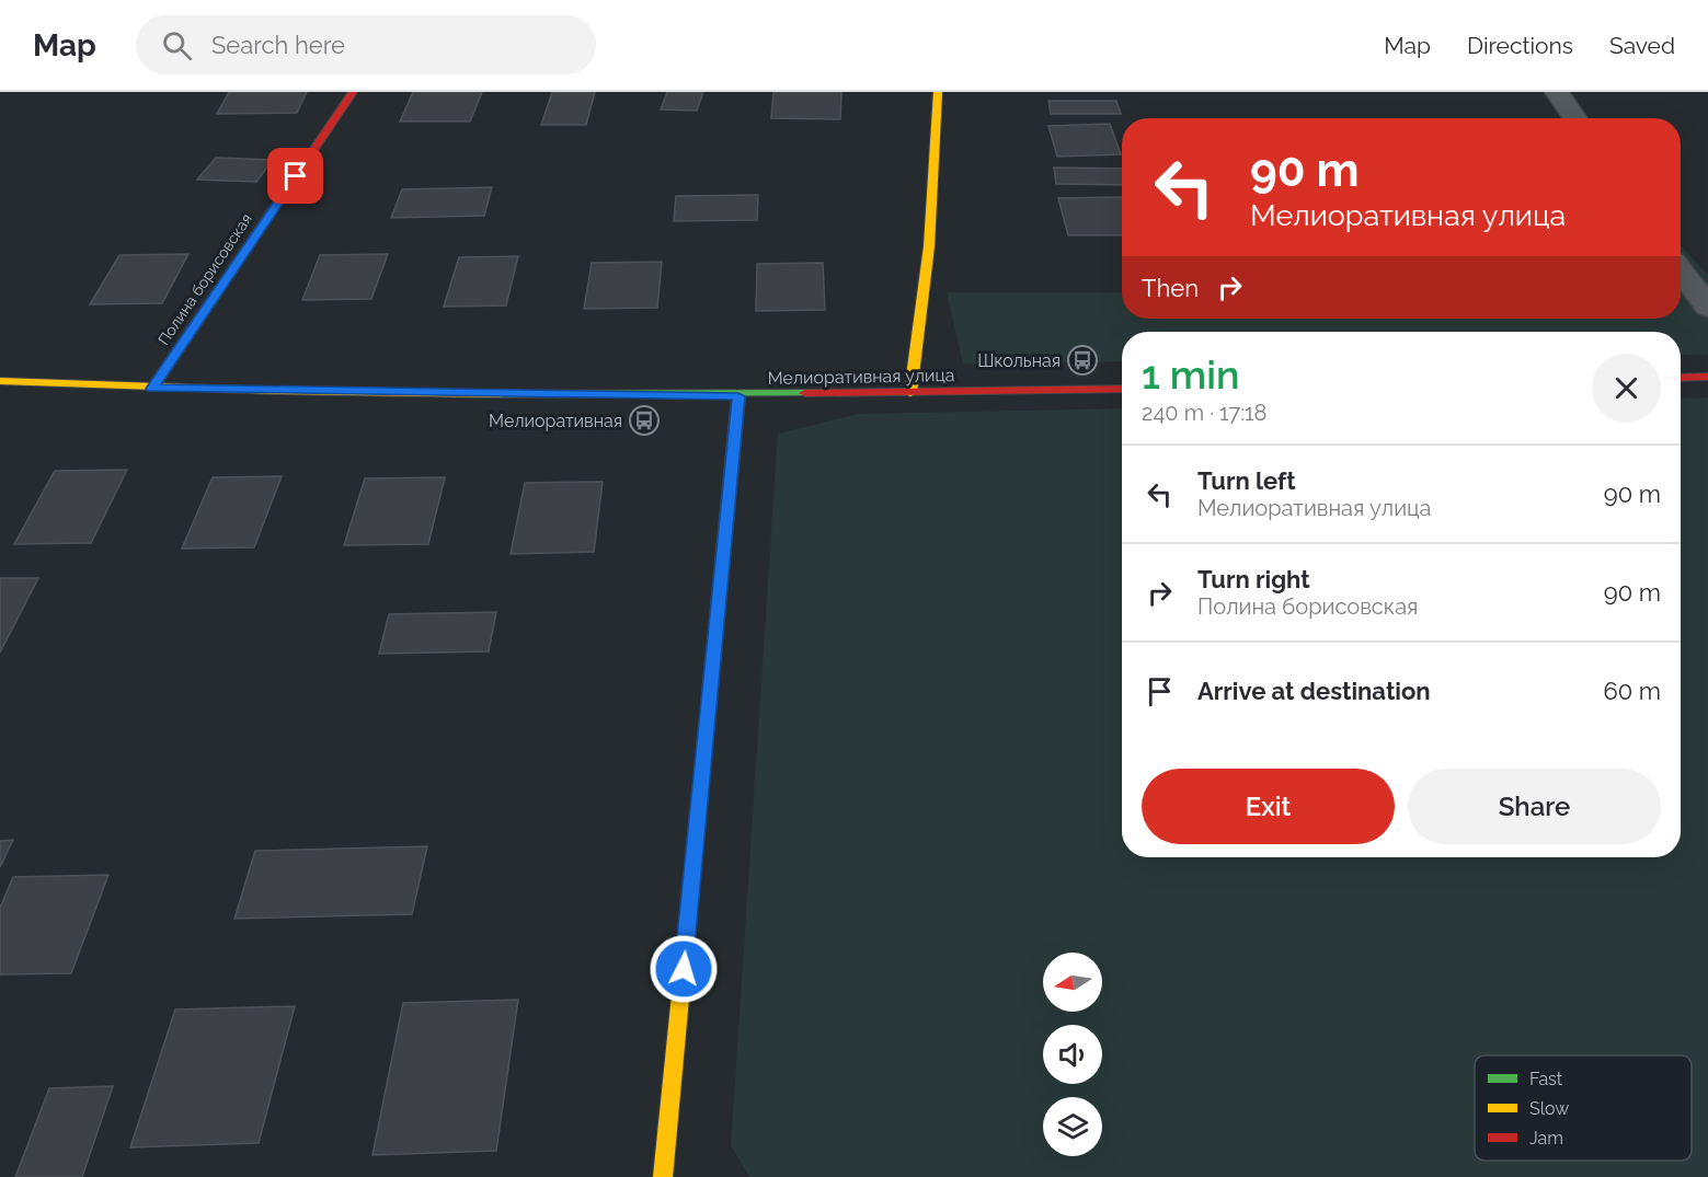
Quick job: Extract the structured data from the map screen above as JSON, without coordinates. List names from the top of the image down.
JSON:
{
  "streets": {
    "street": ["Полина борисовская", "Мелиоративная улица"]
  },
  "crossings": [
    ["Полина борисовская", "Мелиоративная улица"]
  ],
  "places": {
    "bus stop": ["Школьная", "Мелиоративная"]
  },
  "legend": ["Fast", "Slow", "Jam"],
  "north": "left",
  "page": {
    "header": "Map",
    "search": "Search here",
    "nav": ["Map", "Directions", "Saved"],
    "turn": ["90 m", "Мелиоративная улица"],
    "then": "Then",
    "heading": ["1 min", "240 m · 17:18"],
    "list": [
      {
        "name": "Turn left",
        "note": "Мелиоративная улица",
        "value": "90 m"
      },
      {
        "name": "Turn right",
        "note": "Полина борисовская",
        "value": "90 m"
      },
      {
        "name": "Arrive at destination",
        "value": "60 m"
      }
    ],
    "buttons": ["Exit", "Share"]
  }
}
